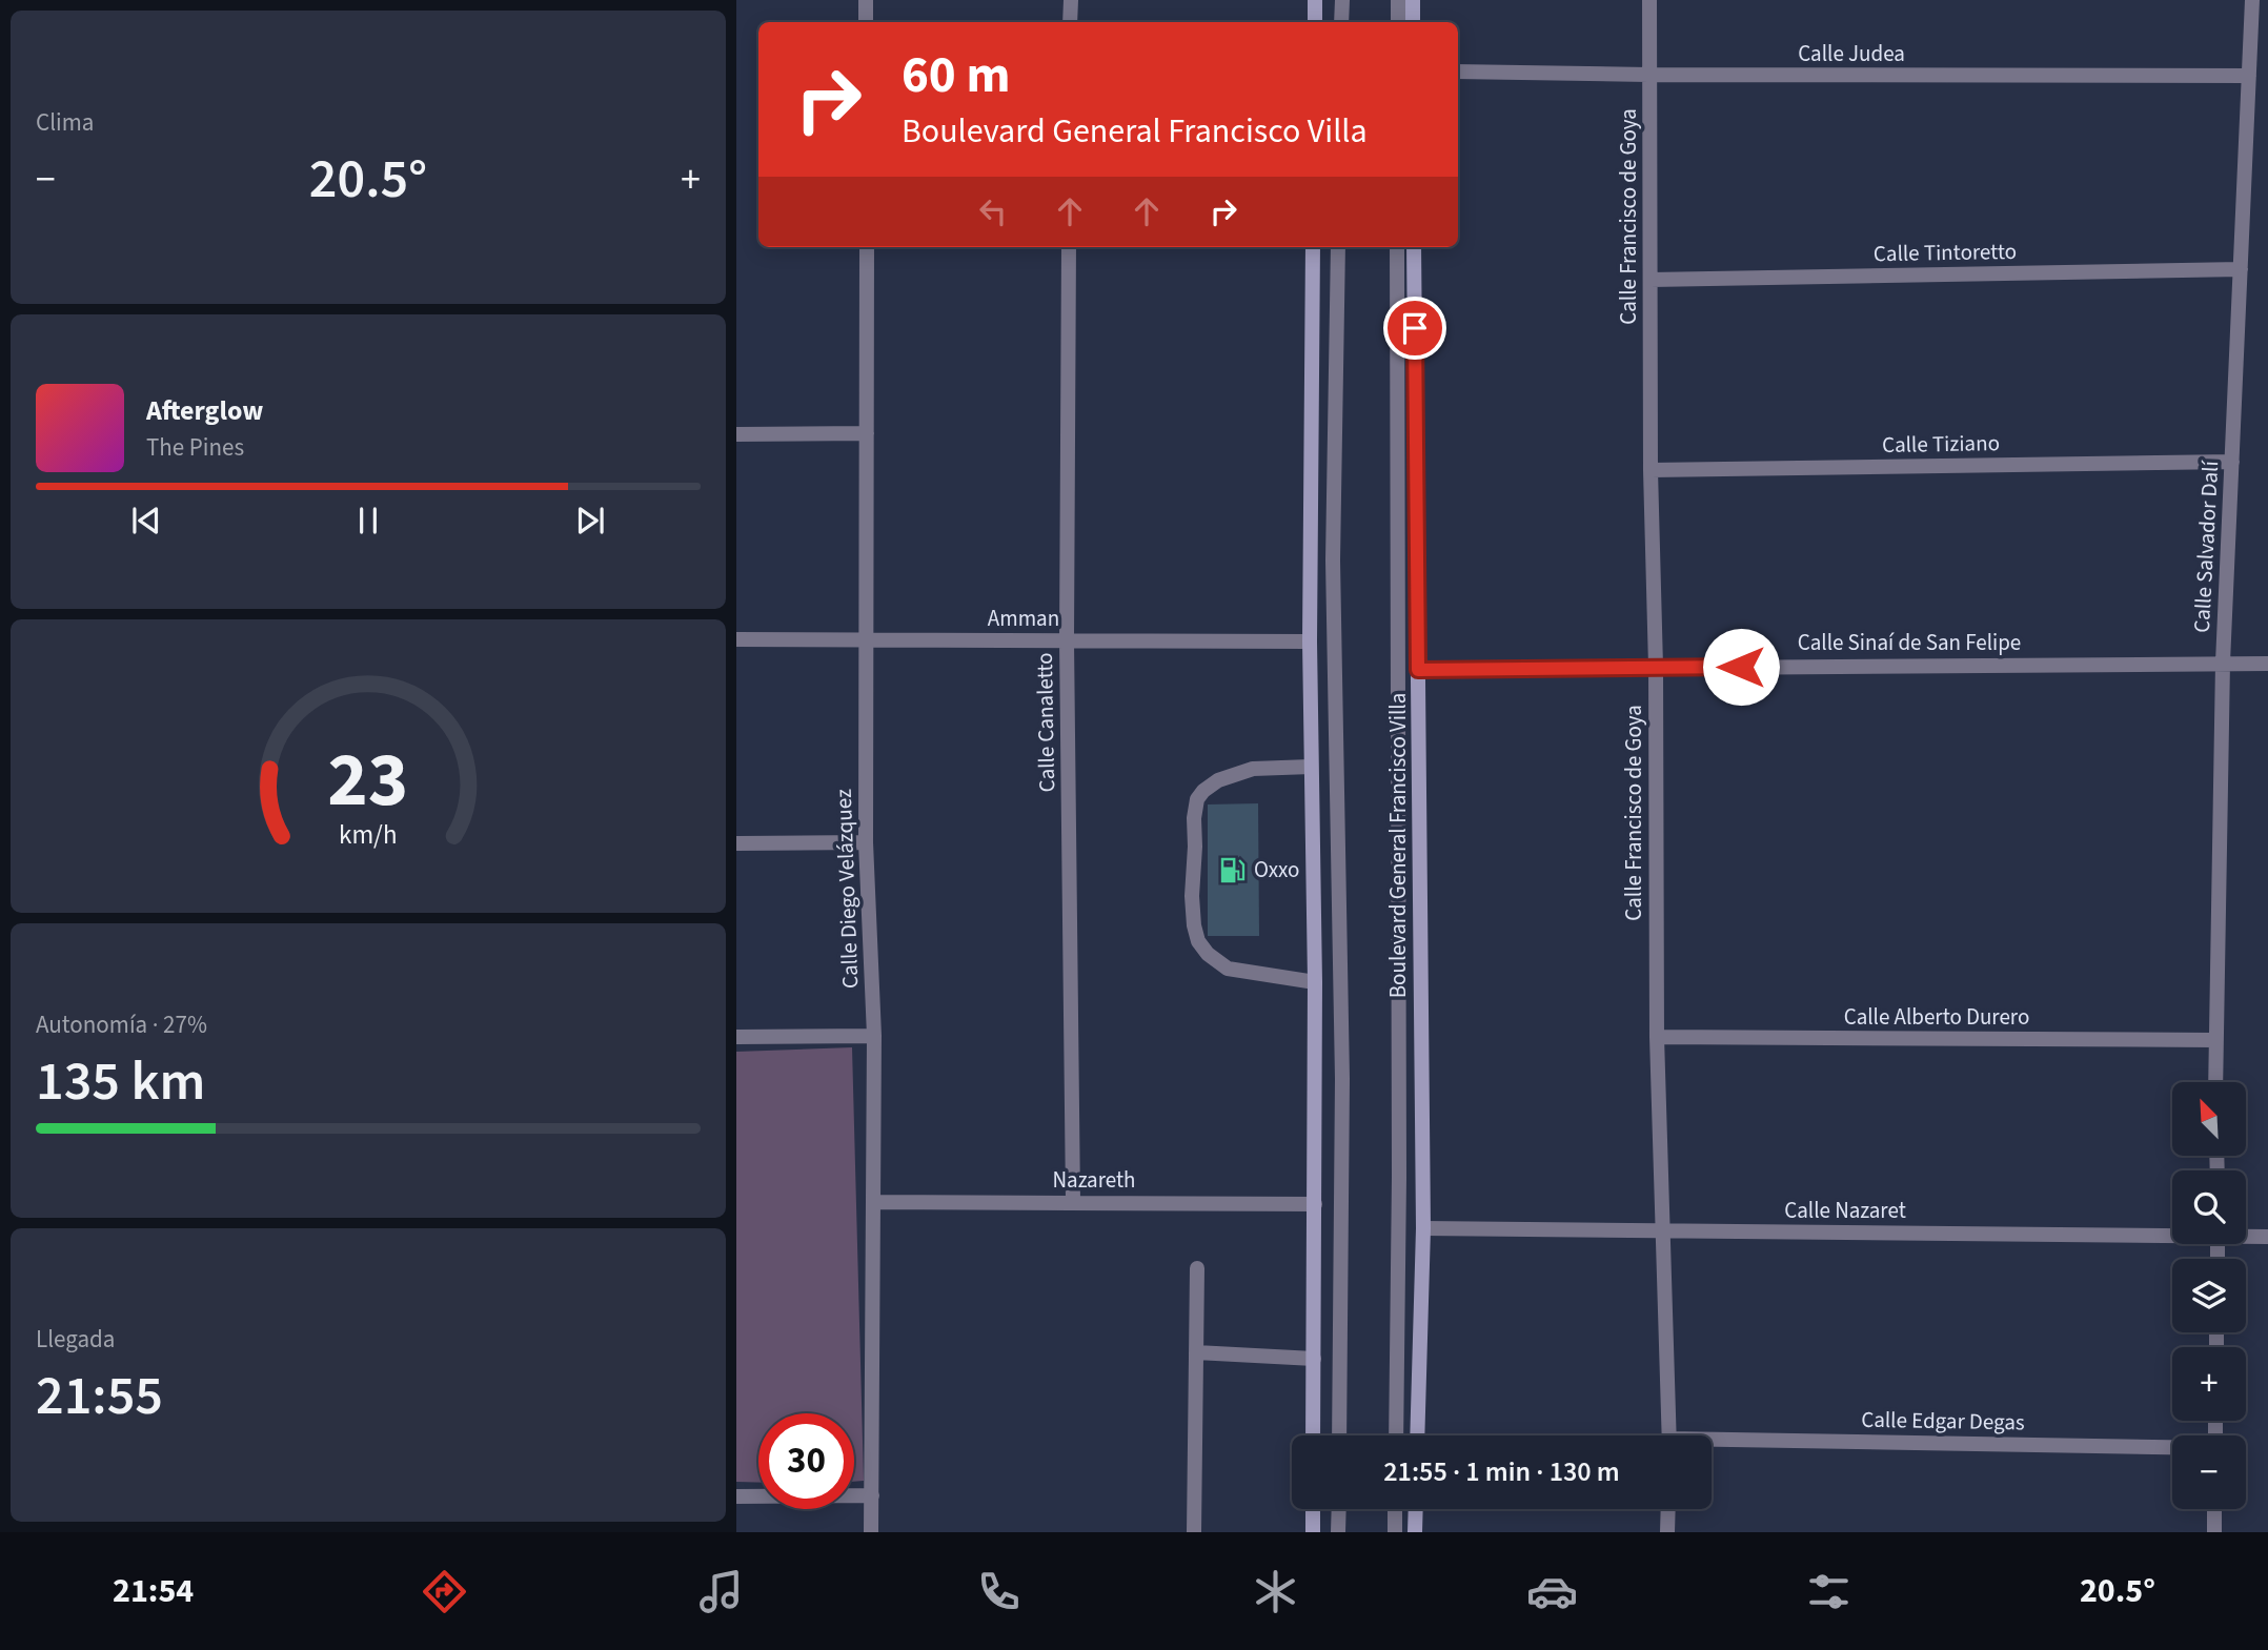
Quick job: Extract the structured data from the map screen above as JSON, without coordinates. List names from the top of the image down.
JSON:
{
  "streets": {
    "main road": ["Boulevard General Francisco Villa"],
    "street": [
      "Calle Judea",
      "Calle Francisco de Goya",
      "Calle Tintoretto",
      "Calle Tiziano",
      "Calle Salvador Dalí",
      "Amman",
      "Calle Sinaí de San Felipe",
      "Calle Canaletto",
      "Calle Diego Velázquez",
      "Calle Alberto Durero",
      "Nazareth",
      "Calle Nazaret",
      "Calle Edgar Degas"
    ]
  },
  "crossings": [
    ["Calle Judea", "Calle Francisco de Goya"],
    ["Calle Judea", "Calle Salvador Dalí"],
    ["Calle Francisco de Goya", "Calle Tintoretto"],
    ["Calle Francisco de Goya", "Calle Tiziano"],
    ["Calle Francisco de Goya", "Calle Sinaí de San Felipe"],
    ["Calle Francisco de Goya", "Calle Alberto Durero"],
    ["Calle Francisco de Goya", "Calle Nazaret"],
    ["Calle Tintoretto", "Calle Salvador Dalí"],
    ["Calle Tiziano", "Calle Salvador Dalí"],
    ["Calle Salvador Dalí", "Calle Sinaí de San Felipe"],
    ["Calle Salvador Dalí", "Calle Alberto Durero"],
    ["Amman", "Calle Canaletto"],
    ["Amman", "Calle Diego Velázquez"],
    ["Calle Sinaí de San Felipe", "Boulevard General Francisco Villa"],
    ["Calle Canaletto", "Nazareth"],
    ["Boulevard General Francisco Villa", "Calle Nazaret"],
    ["Calle Diego Velázquez", "Nazareth"]
  ],
  "places": {
    "fuel station": ["Oxxo"]
  },
  "north": "top left",
  "page": {
    "tile": [
      "Clima",
      ["Autonomía · 27%", "135 km"],
      ["Llegada", "21:55"]
    ],
    "turn": ["60 m", "Boulevard General Francisco Villa"],
    "heat": ["−", "20.5°", "+"],
    "song": ["Afterglow", "The Pines"],
    "map_buttons": ["+", "−"],
    "limit": "30",
    "trip": "21:55 · 1 min · 130 m",
    "tabs": ["21:54", "20.5°"],
    "gauge": ["23", "km/h"]
  }
}
